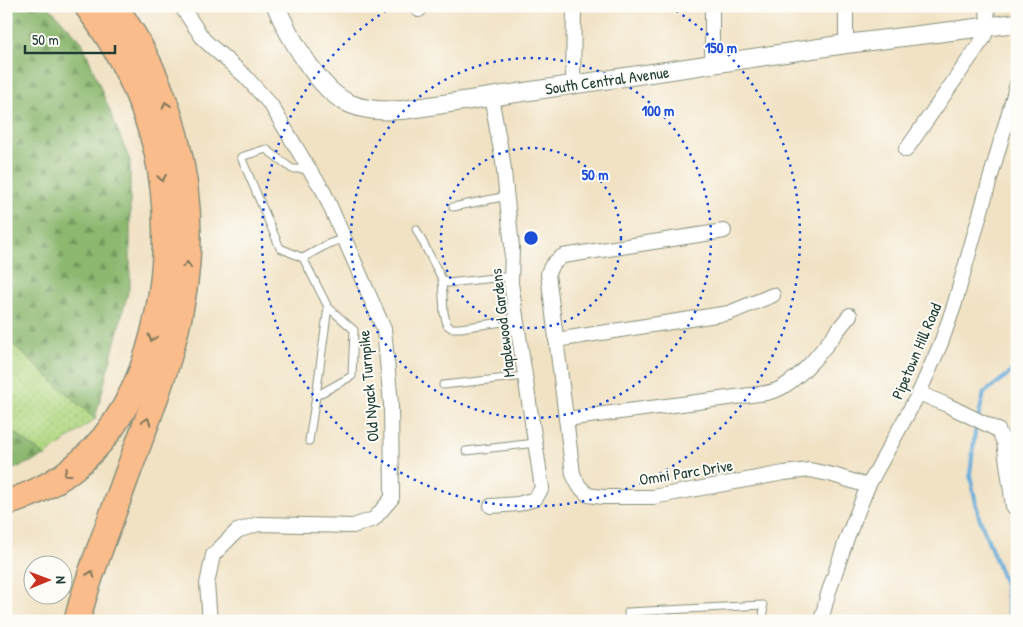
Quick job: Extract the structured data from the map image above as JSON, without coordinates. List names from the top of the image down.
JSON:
{
  "streets": {
    "street": [
      "South Central Avenue",
      "Maplewood Gardens",
      "Pipetown Hill Road",
      "Old Nyack Turnpike",
      "Omni Parc Drive"
    ]
  },
  "crossings": [
    ["South Central Avenue", "Maplewood Gardens"],
    ["Pipetown Hill Road", "Omni Parc Drive"]
  ],
  "scale_bar": "50 m",
  "north": "right",
  "rings": ["150 m", "100 m", "50 m"]
}
